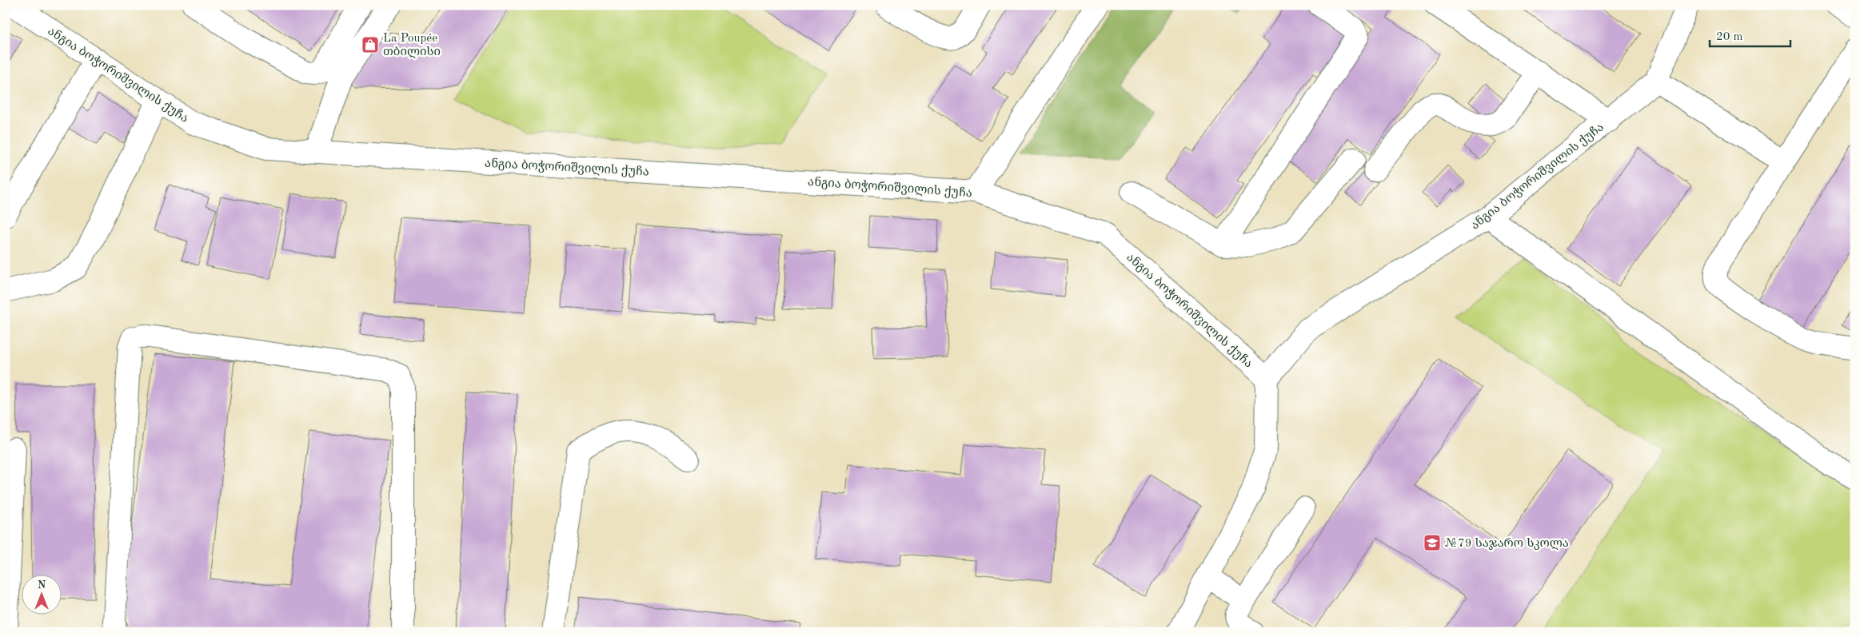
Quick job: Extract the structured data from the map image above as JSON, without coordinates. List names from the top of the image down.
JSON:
{
  "streets": {
    "street": ["ანგია ბოჭორიშვილის ქუჩა"]
  },
  "places": {
    "shop": ["La Poupée თბილისი"],
    "school or university": ["№79 საჯარო სკოლა"]
  },
  "scale_bar": "20 m",
  "north": "top"
}
